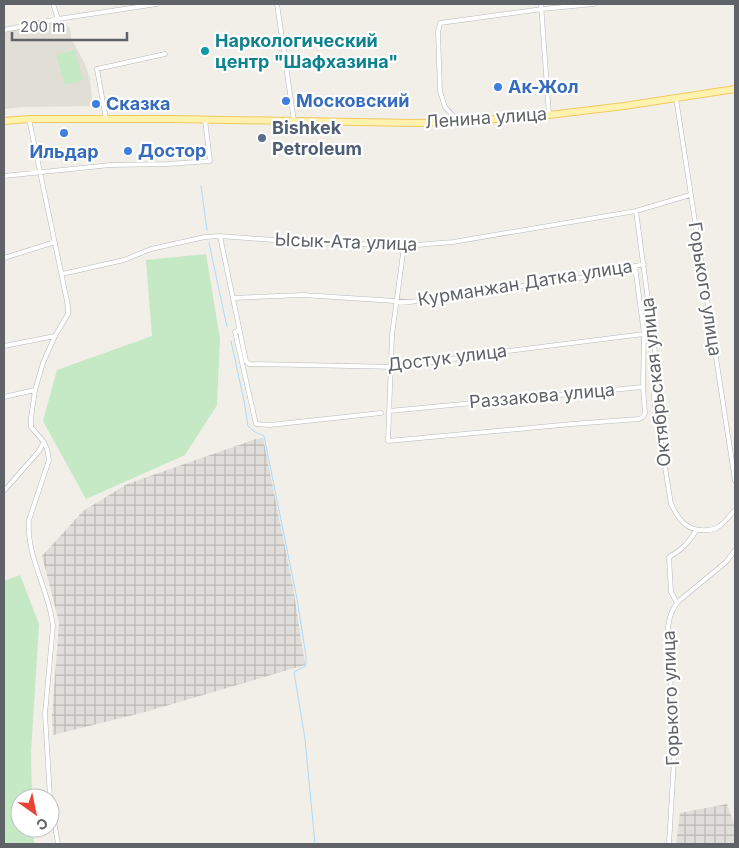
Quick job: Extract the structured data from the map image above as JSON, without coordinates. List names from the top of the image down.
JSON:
{
  "streets": {
    "main road": ["Ленина улица"],
    "street": [
      "Ысык-Ата улица",
      "Курманжан Датка улица",
      "Горького улица",
      "Достук улица",
      "Октябрьская улица",
      "Раззакова улица"
    ]
  },
  "crossings": [
    ["Ленина улица", "Горького улица"],
    ["Ысык-Ата улица", "Курманжан Датка улица"],
    ["Ысык-Ата улица", "Горького улица"],
    ["Ысык-Ата улица", "Раззакова улица"],
    ["Курманжан Датка улица", "Октябрьская улица"],
    ["Курманжан Датка улица", "Раззакова улица"],
    ["Достук улица", "Раззакова улица"]
  ],
  "places": [
    "Наркологический центр \"Шафхазина\"",
    "Ак-Жол",
    "Московский",
    "Сказка",
    "Ильдар",
    "Bishkek Petroleum",
    "Достор"
  ],
  "scale_bar": "200 m",
  "north": "bottom right"
}
